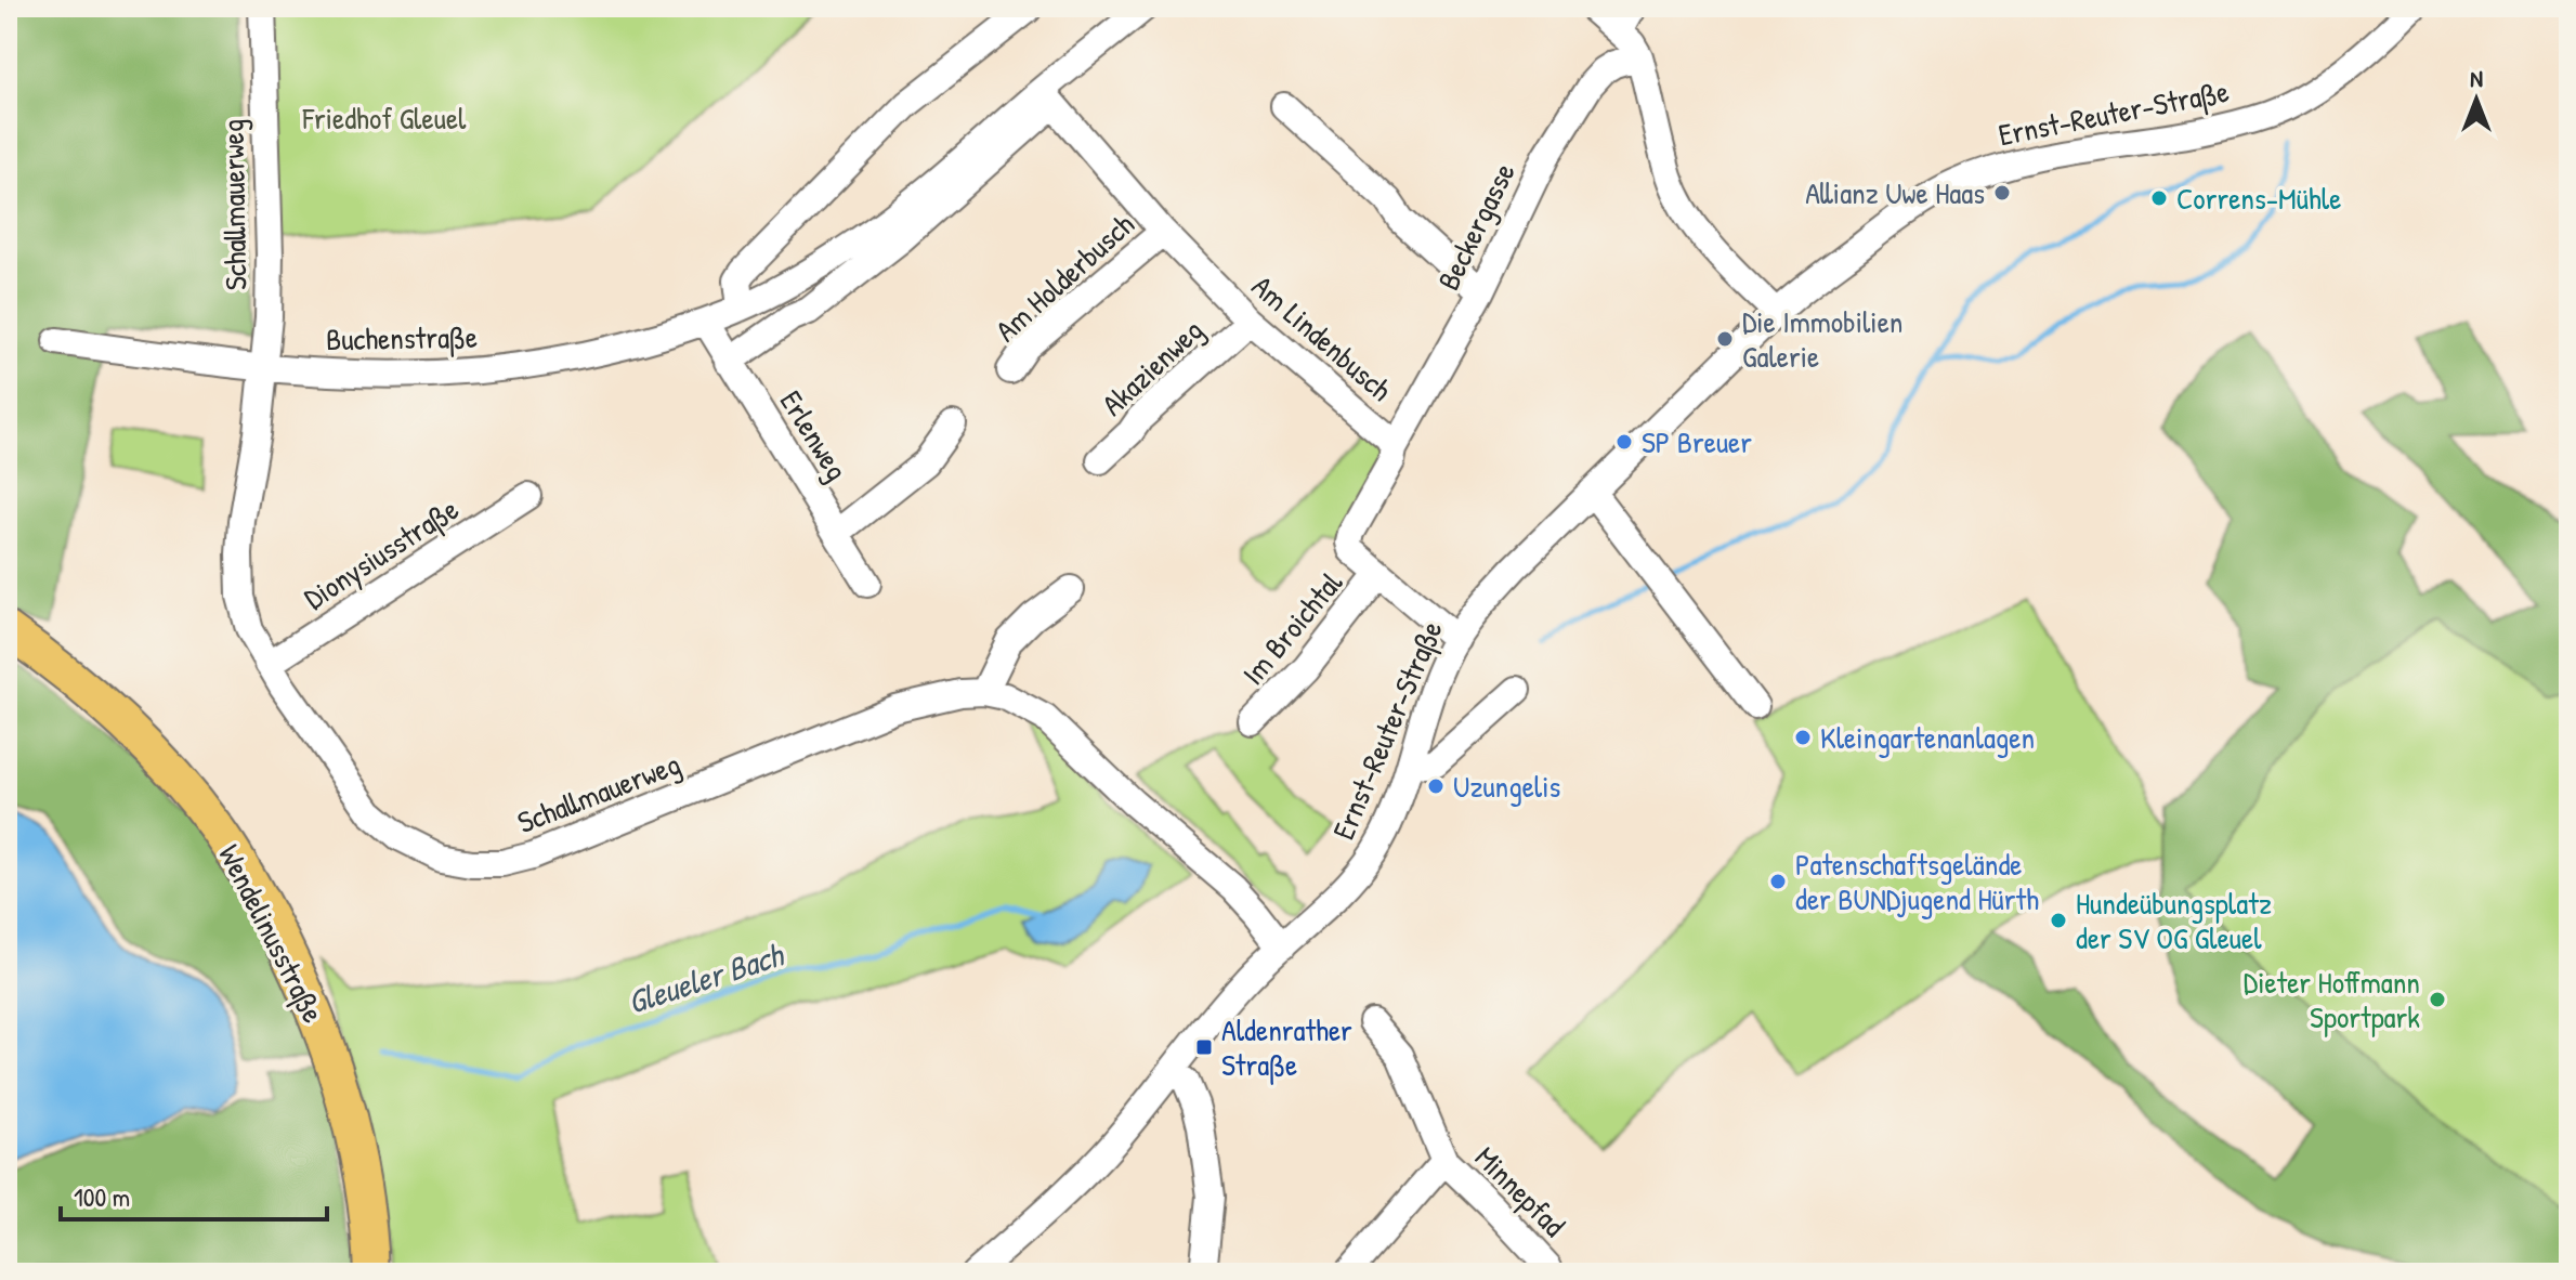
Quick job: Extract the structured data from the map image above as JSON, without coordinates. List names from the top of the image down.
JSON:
{
  "streets": {
    "main road": ["Wendelinusstraße"],
    "street": [
      "Ernst-Reuter-Straße",
      "Schallmauerweg",
      "Beckergasse",
      "Am Holderbusch",
      "Buchenstraße",
      "Am Lindenbusch",
      "Akazienweg",
      "Erlenweg",
      "Dionysiusstraße",
      "Im Broichtal",
      "Minnepfad"
    ]
  },
  "crossings": [
    ["Ernst-Reuter-Straße", "Schallmauerweg"],
    ["Ernst-Reuter-Straße", "Am Lindenbusch"],
    ["Schallmauerweg", "Buchenstraße"],
    ["Schallmauerweg", "Dionysiusstraße"],
    ["Beckergasse", "Am Lindenbusch"],
    ["Am Holderbusch", "Am Lindenbusch"],
    ["Buchenstraße", "Am Lindenbusch"],
    ["Buchenstraße", "Erlenweg"],
    ["Am Lindenbusch", "Akazienweg"],
    ["Am Lindenbusch", "Im Broichtal"]
  ],
  "water": ["Gleueler Bach"],
  "parks": ["Friedhof Gleuel"],
  "places": {
    "other": [
      "Allianz Uwe Haas",
      "Correns-Mühle",
      "Die Immobilien Galerie",
      "SP Breuer",
      "Kleingartenanlagen",
      "Uzungelis",
      "Patenschaftsgelände der BUNDjugend Hürth",
      "Hundeübungsplatz der SV OG Gleuel",
      "Dieter Hoffmann Sportpark"
    ],
    "transit": ["Aldenrather Straße"]
  },
  "scale_bar": "100 m",
  "north": "top"
}
